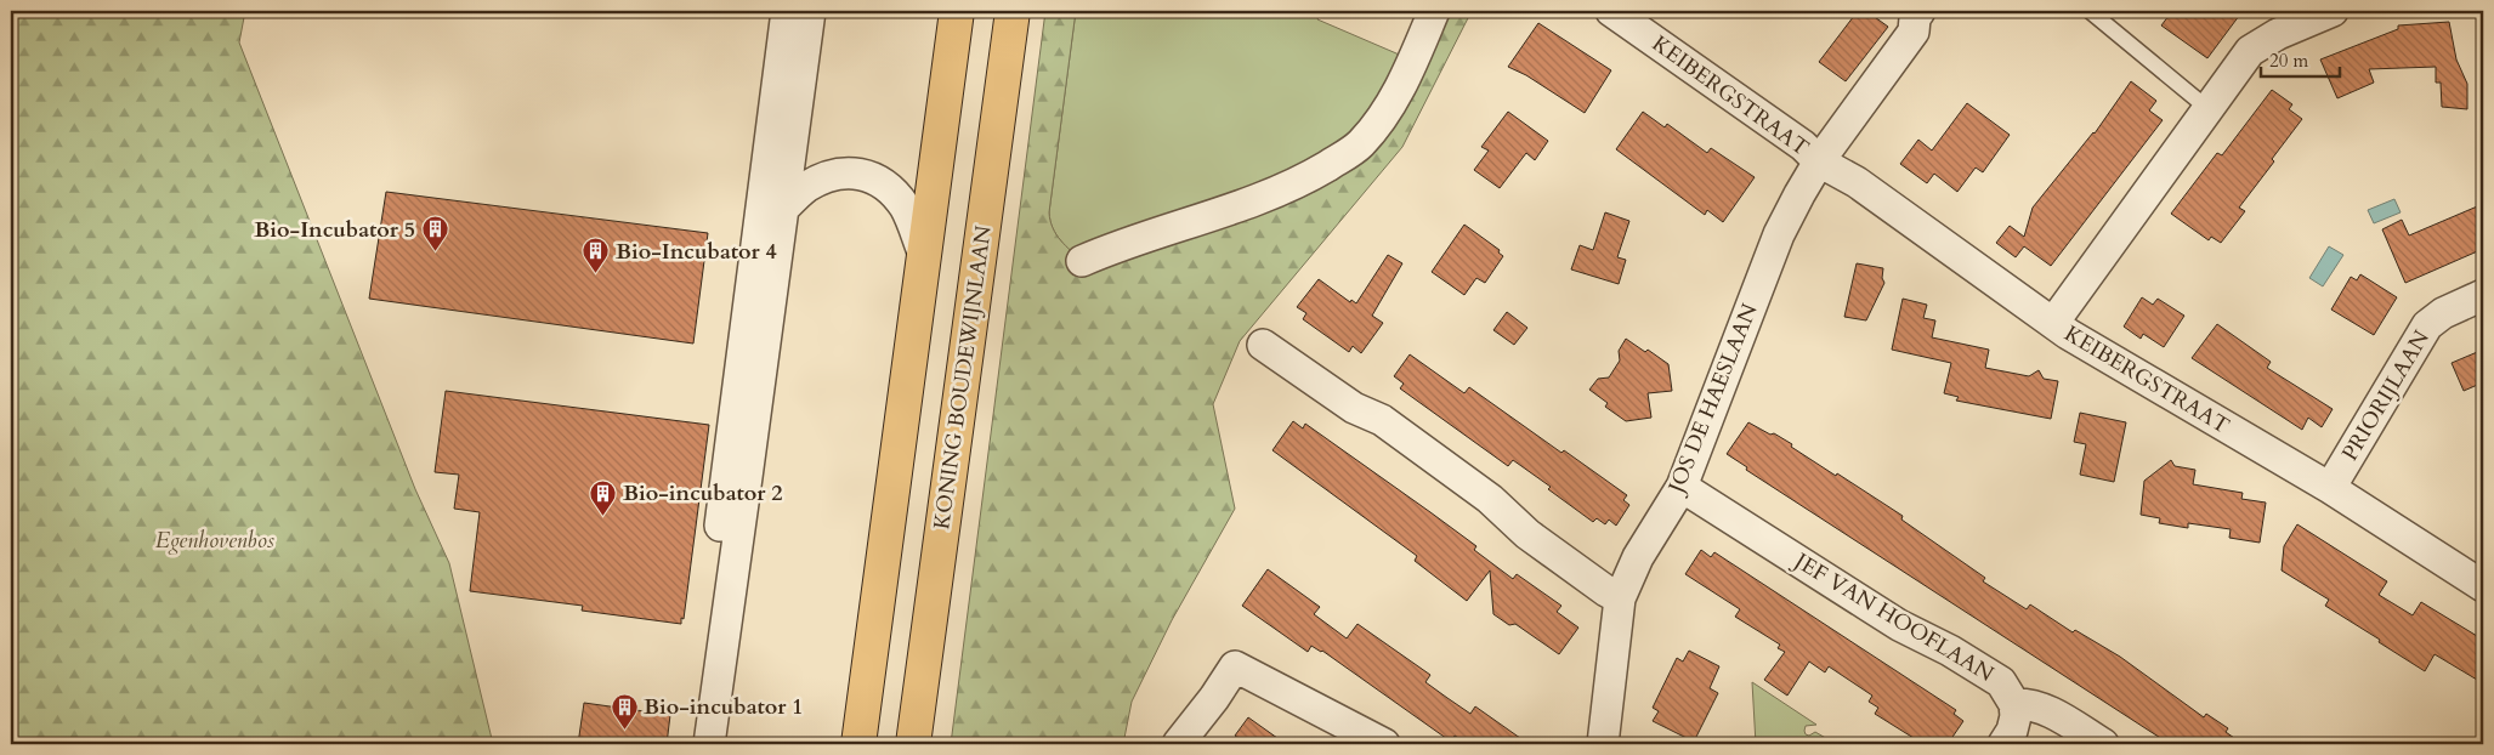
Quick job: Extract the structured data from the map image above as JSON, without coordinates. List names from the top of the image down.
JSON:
{
  "streets": {
    "highway": ["KONING BOUDEWIJNLAAN"],
    "street": [
      "KEIBERGSTRAAT",
      "PRIORIJLAAN",
      "JOS DE HAESLAAN",
      "JEF VAN HOOFLAAN"
    ]
  },
  "crossings": [
    ["KEIBERGSTRAAT", "PRIORIJLAAN"],
    ["KEIBERGSTRAAT", "JOS DE HAESLAAN"],
    ["JOS DE HAESLAAN", "JEF VAN HOOFLAAN"]
  ],
  "parks": ["Egenhovenbos"],
  "places": {
    "building": [
      "Bio-Incubator 5",
      "Bio-Incubator 4",
      "Bio-incubator 2",
      "Bio-incubator 1"
    ]
  },
  "scale_bar": "20 m"
}
